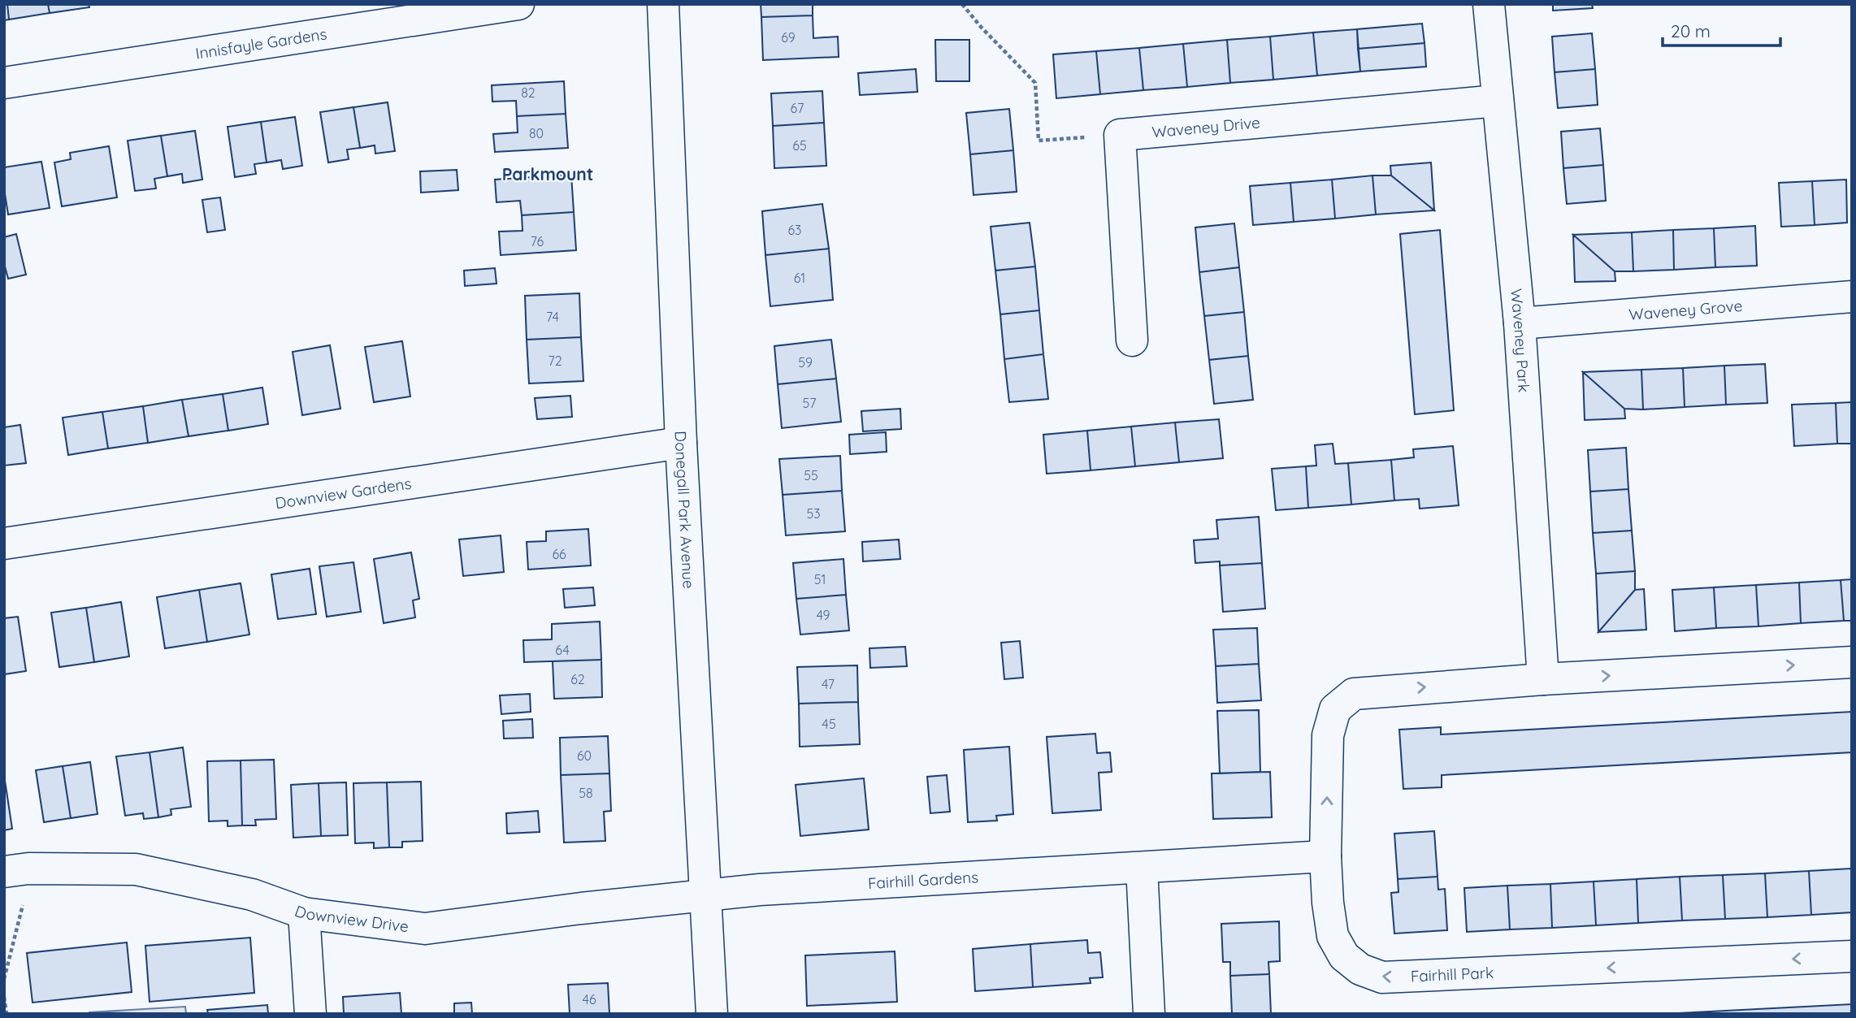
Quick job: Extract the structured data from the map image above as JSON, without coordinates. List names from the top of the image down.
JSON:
{
  "streets": {
    "street": [
      "Innisfayle Gardens",
      "Waveney Drive",
      "Waveney Grove",
      "Waveney Park",
      "Downview Gardens",
      "Donegall Park Avenue",
      "Fairhill Gardens",
      "Downview Drive",
      "Fairhill Park"
    ]
  },
  "crossings": [
    ["Waveney Drive", "Waveney Park"],
    ["Waveney Grove", "Waveney Park"],
    ["Waveney Park", "Fairhill Park"],
    ["Downview Gardens", "Donegall Park Avenue"],
    ["Donegall Park Avenue", "Fairhill Gardens"],
    ["Donegall Park Avenue", "Downview Drive"],
    ["Fairhill Gardens", "Downview Drive"]
  ],
  "districts": ["Parkmount"],
  "house_numbers": [
    "69",
    "82",
    "67",
    "80",
    "65",
    "63",
    "76",
    "61",
    "74",
    "72",
    "59",
    "57",
    "55",
    "53",
    "66",
    "51",
    "49",
    "64",
    "62",
    "47",
    "45",
    "60",
    "58",
    "46"
  ],
  "scale_bar": "20 m"
}
